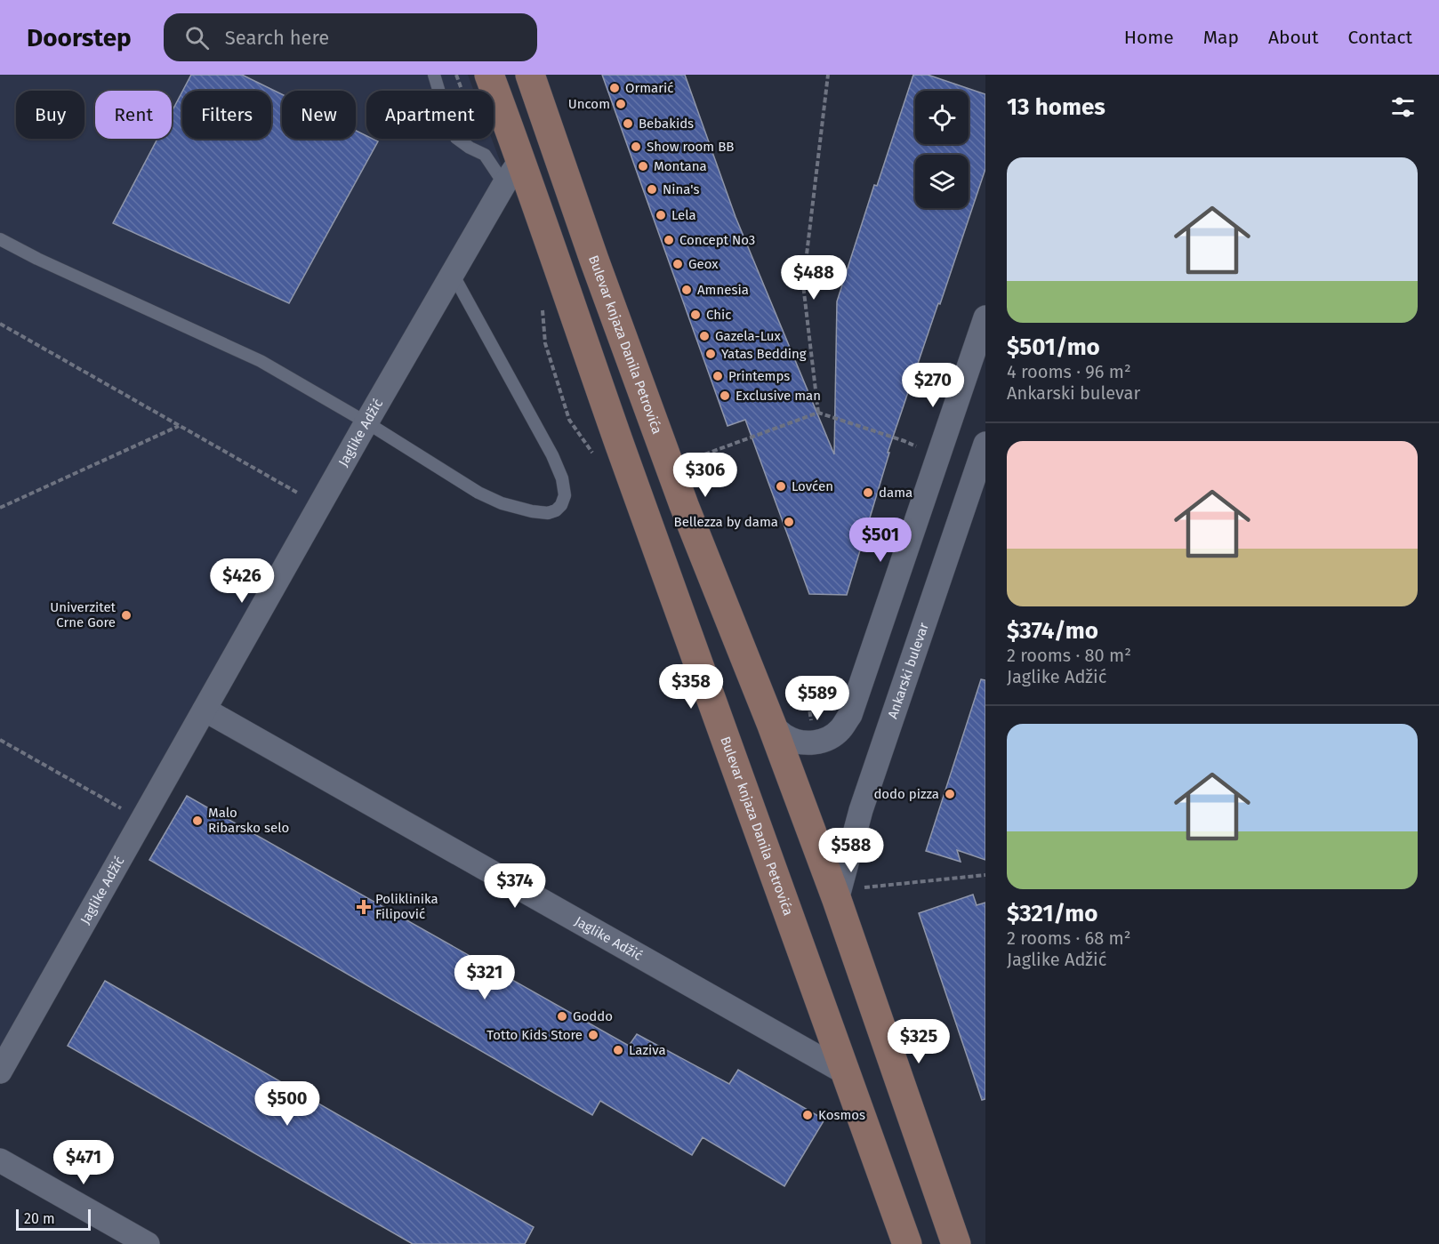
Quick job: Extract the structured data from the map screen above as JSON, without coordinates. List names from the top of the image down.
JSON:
{
  "streets": {
    "main road": ["Bulevar knjaza Danila Petrovića"],
    "street": ["Jaglike Adžić", "Ankarski bulevar"]
  },
  "crossings": [
    ["Bulevar knjaza Danila Petrovića", "Jaglike Adžić"],
    ["Bulevar knjaza Danila Petrovića", "Ankarski bulevar"]
  ],
  "places": {
    "other": [
      "Ormarić",
      "Uncom",
      "Bebakids",
      "Show room BB",
      "Montana",
      "Nina's",
      "Lela",
      "Concept No3",
      "Geox",
      "Amnesia",
      "Chic",
      "Gazela-Lux",
      "Yatas Bedding",
      "Printemps",
      "Exclusive man",
      "Lovćen",
      "dama",
      "Bellezza by dama",
      "Univerzitet Crne Gore",
      "dodo pizza",
      "Malo Ribarsko selo",
      "Goddo",
      "Totto Kids Store",
      "Laziva",
      "Kosmos"
    ],
    "health": ["Poliklinika Filipović"]
  },
  "scale_bar": "20 m",
  "page": {
    "header": "Doorstep",
    "search": "Search here",
    "nav": [
      "Home",
      "Map",
      "About",
      "Contact"
    ],
    "heading": "13 homes",
    "chip": [
      "Buy",
      "Rent",
      "Filters",
      "New",
      "Apartment"
    ],
    "list": [
      {
        "name": "$501/mo",
        "note": "4 rooms · 96 m² · Ankarski bulevar"
      },
      {
        "name": "$374/mo",
        "note": "2 rooms · 80 m² · Jaglike Adžić"
      },
      {
        "name": "$321/mo",
        "note": "2 rooms · 68 m² · Jaglike Adžić"
      }
    ],
    "price": [
      "$488",
      "$270",
      "$306",
      "$501",
      "$426",
      "$358",
      "$589",
      "$588",
      "$374",
      "$321",
      "$325",
      "$500",
      "$471"
    ],
    "scale": "20 m"
  }
}
